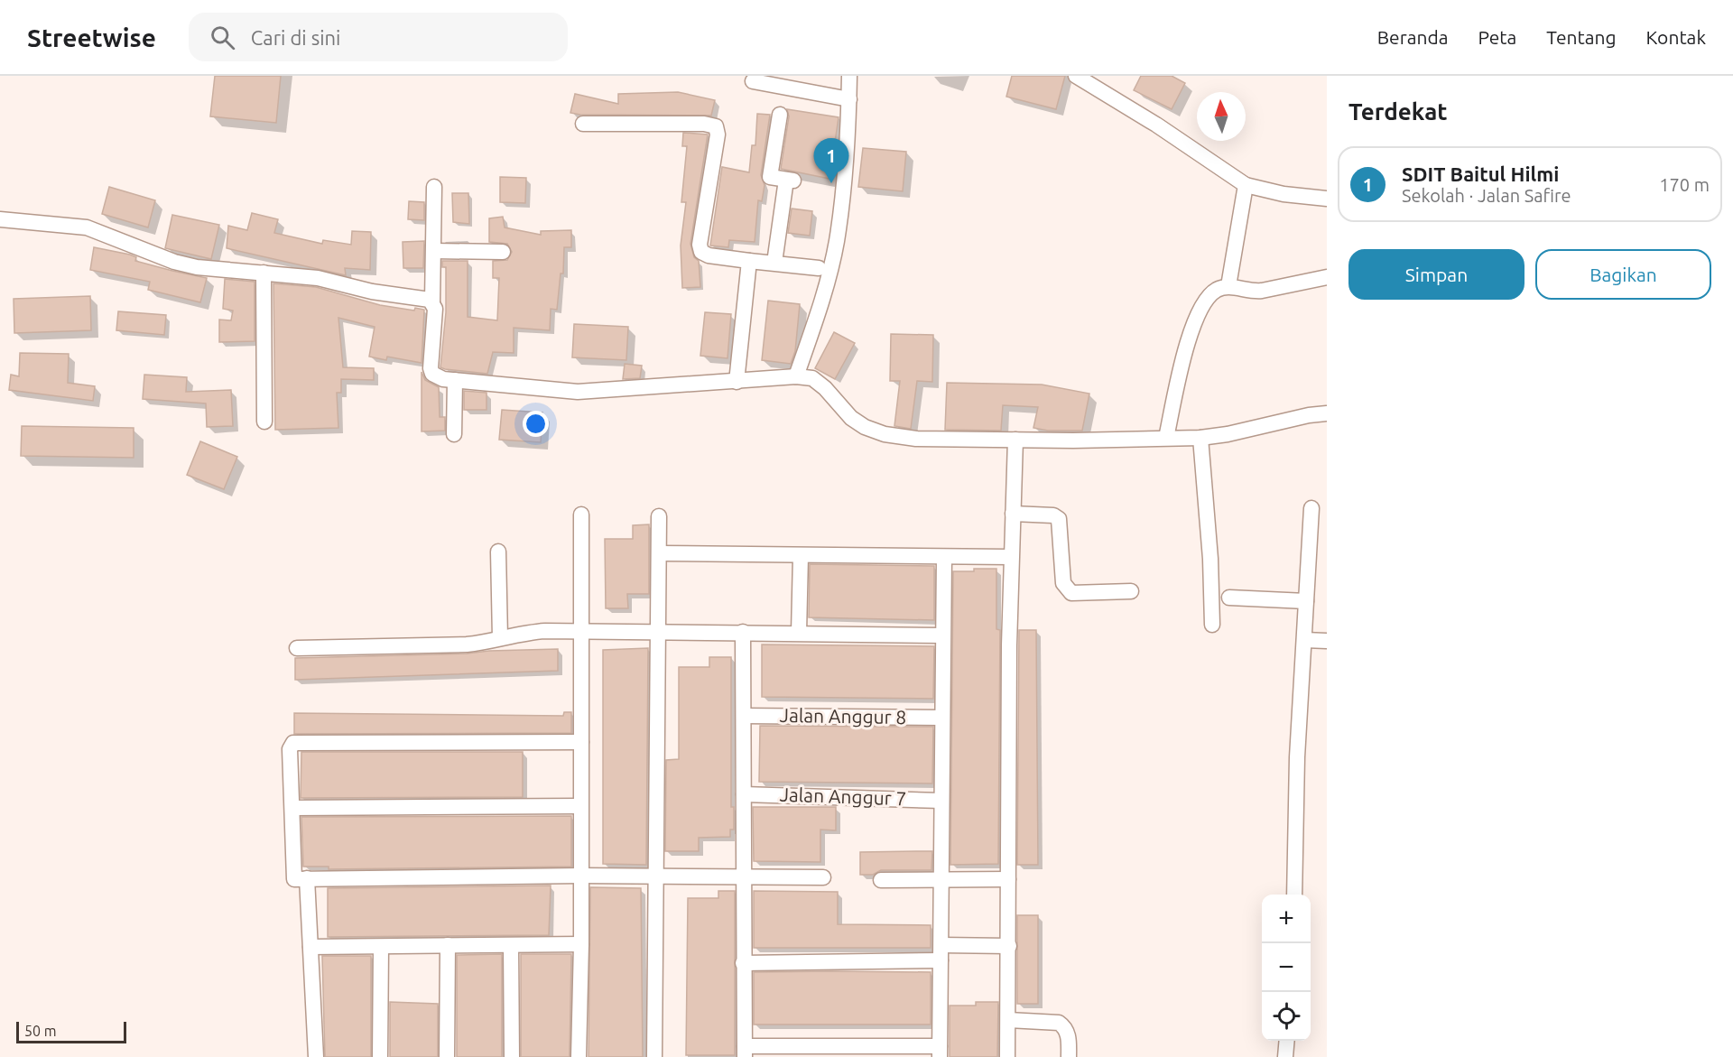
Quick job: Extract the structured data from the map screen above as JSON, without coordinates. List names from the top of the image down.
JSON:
{
  "streets": {
    "street": ["Jalan Anggur 8", "Jalan Anggur 7"]
  },
  "scale_bar": "50 m",
  "north": "top",
  "page": {
    "header": "Streetwise",
    "search": "Cari di sini",
    "nav": [
      "Beranda",
      "Peta",
      "Tentang",
      "Kontak"
    ],
    "heading": "Terdekat",
    "pins": "1",
    "list": [
      {
        "mark": "1",
        "name": "SDIT Baitul Hilmi",
        "note": "Sekolah · Jalan Safire",
        "value": "170 m"
      }
    ],
    "buttons": ["Simpan", "Bagikan"],
    "map_buttons": ["+", "−"],
    "scale": "50 m"
  }
}
